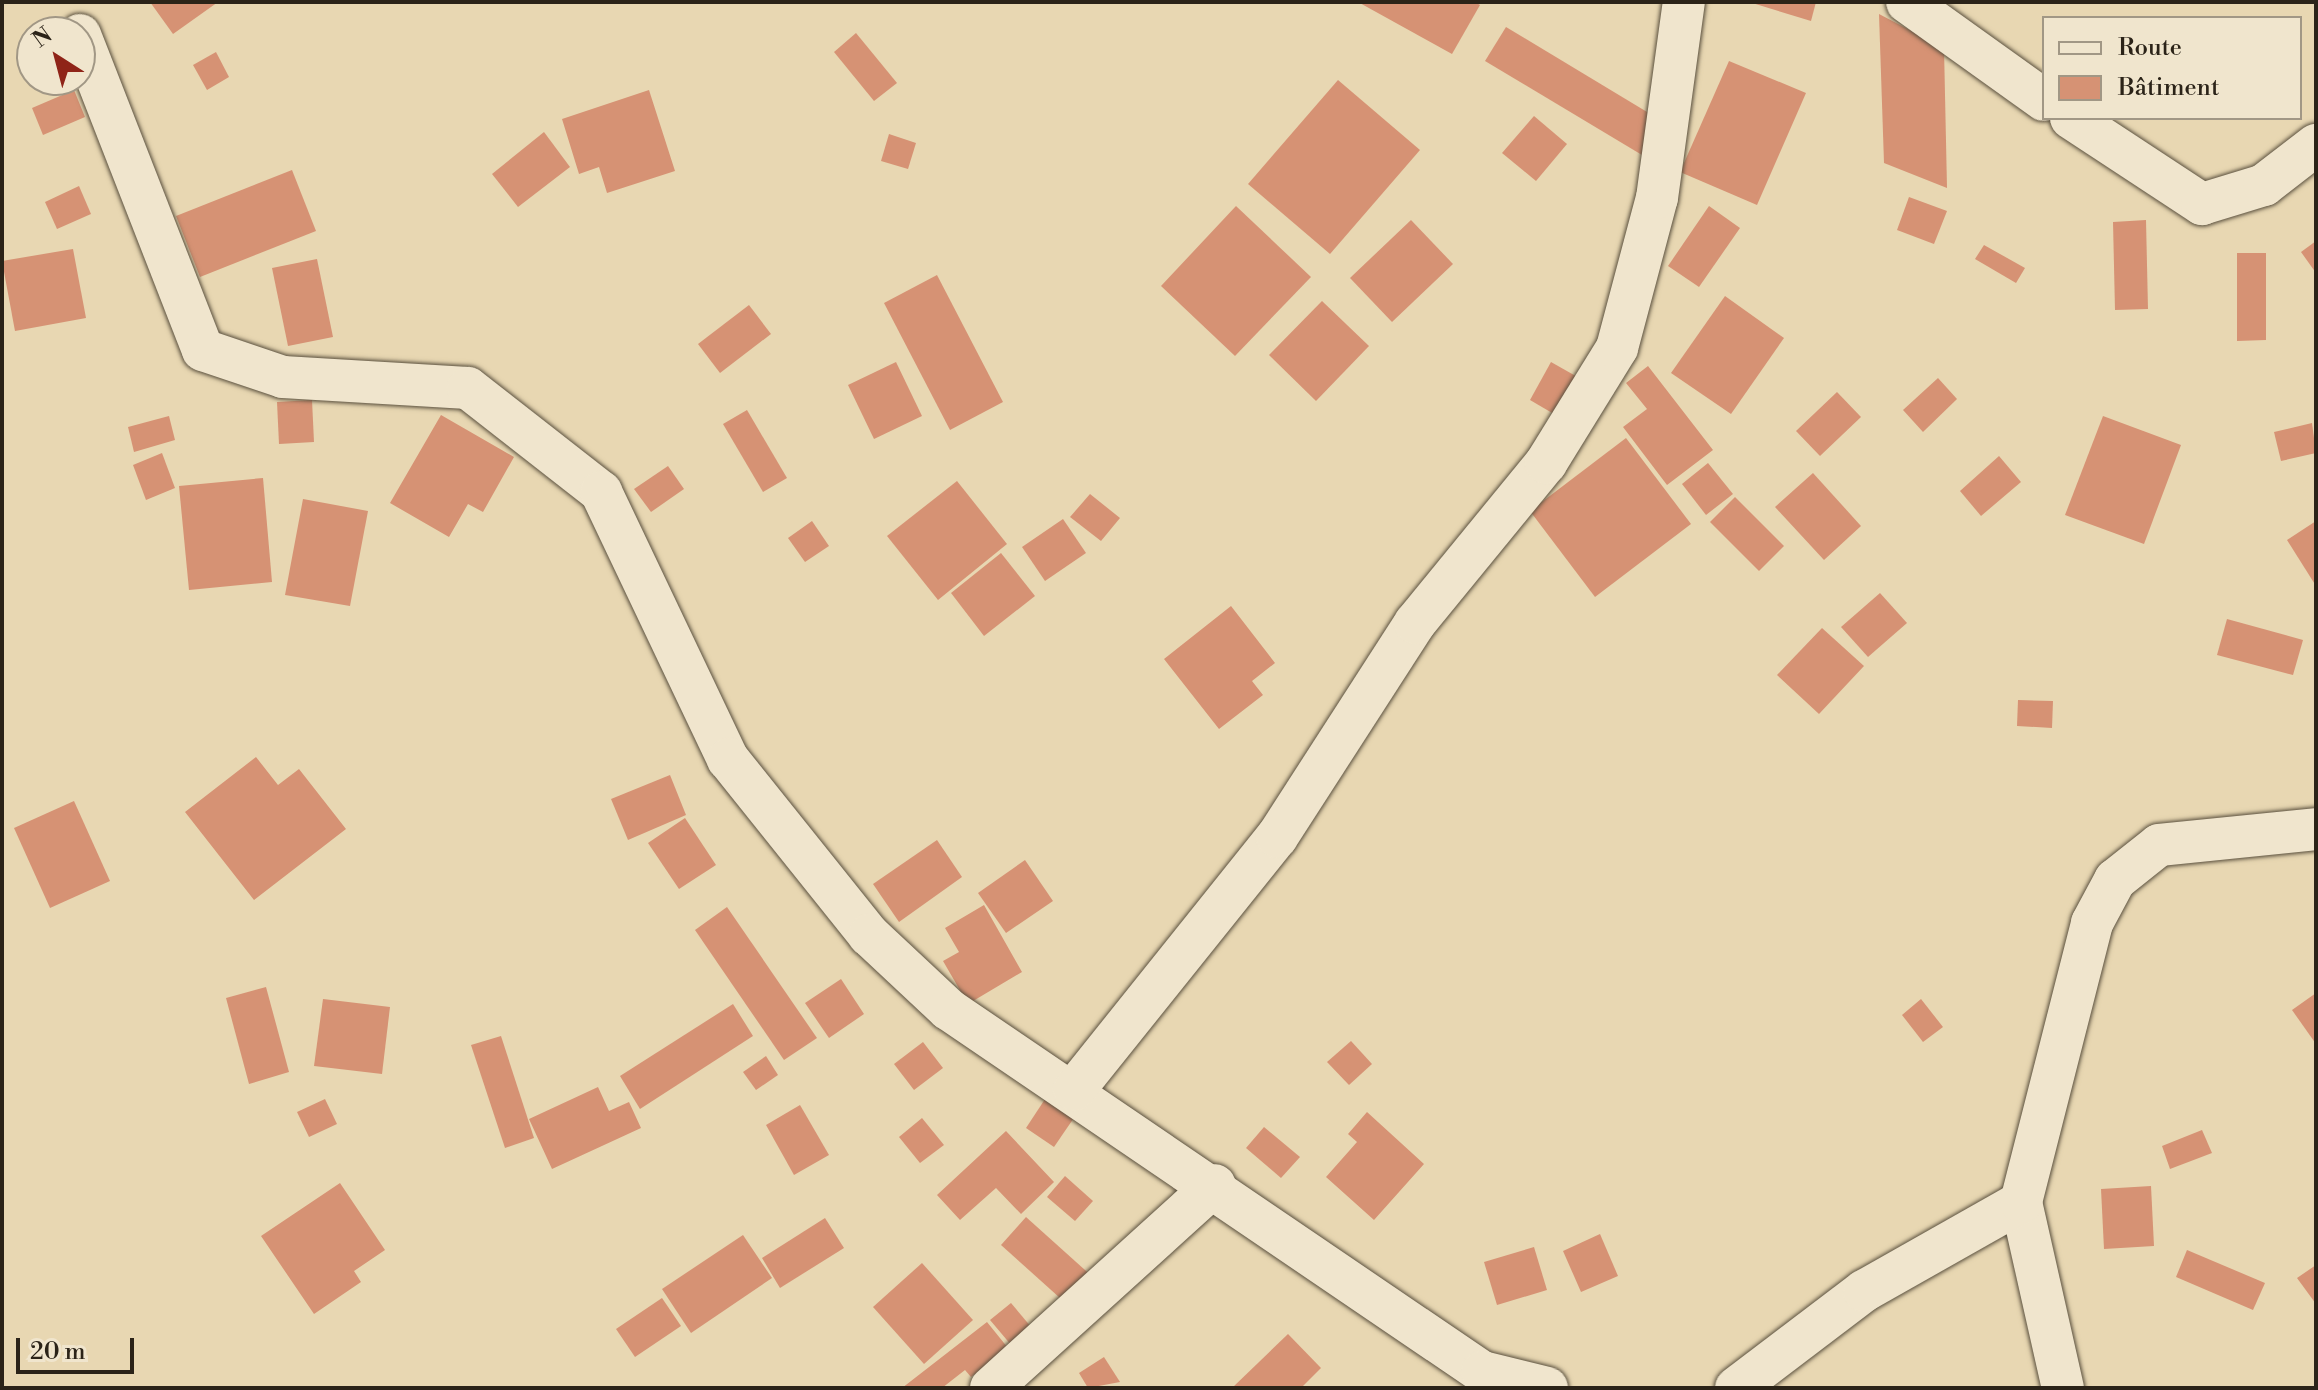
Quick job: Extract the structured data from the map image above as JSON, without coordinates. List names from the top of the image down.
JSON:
{
  "legend": ["Route", "Bâtiment"],
  "scale_bar": "20 m",
  "north": "top left"
}
